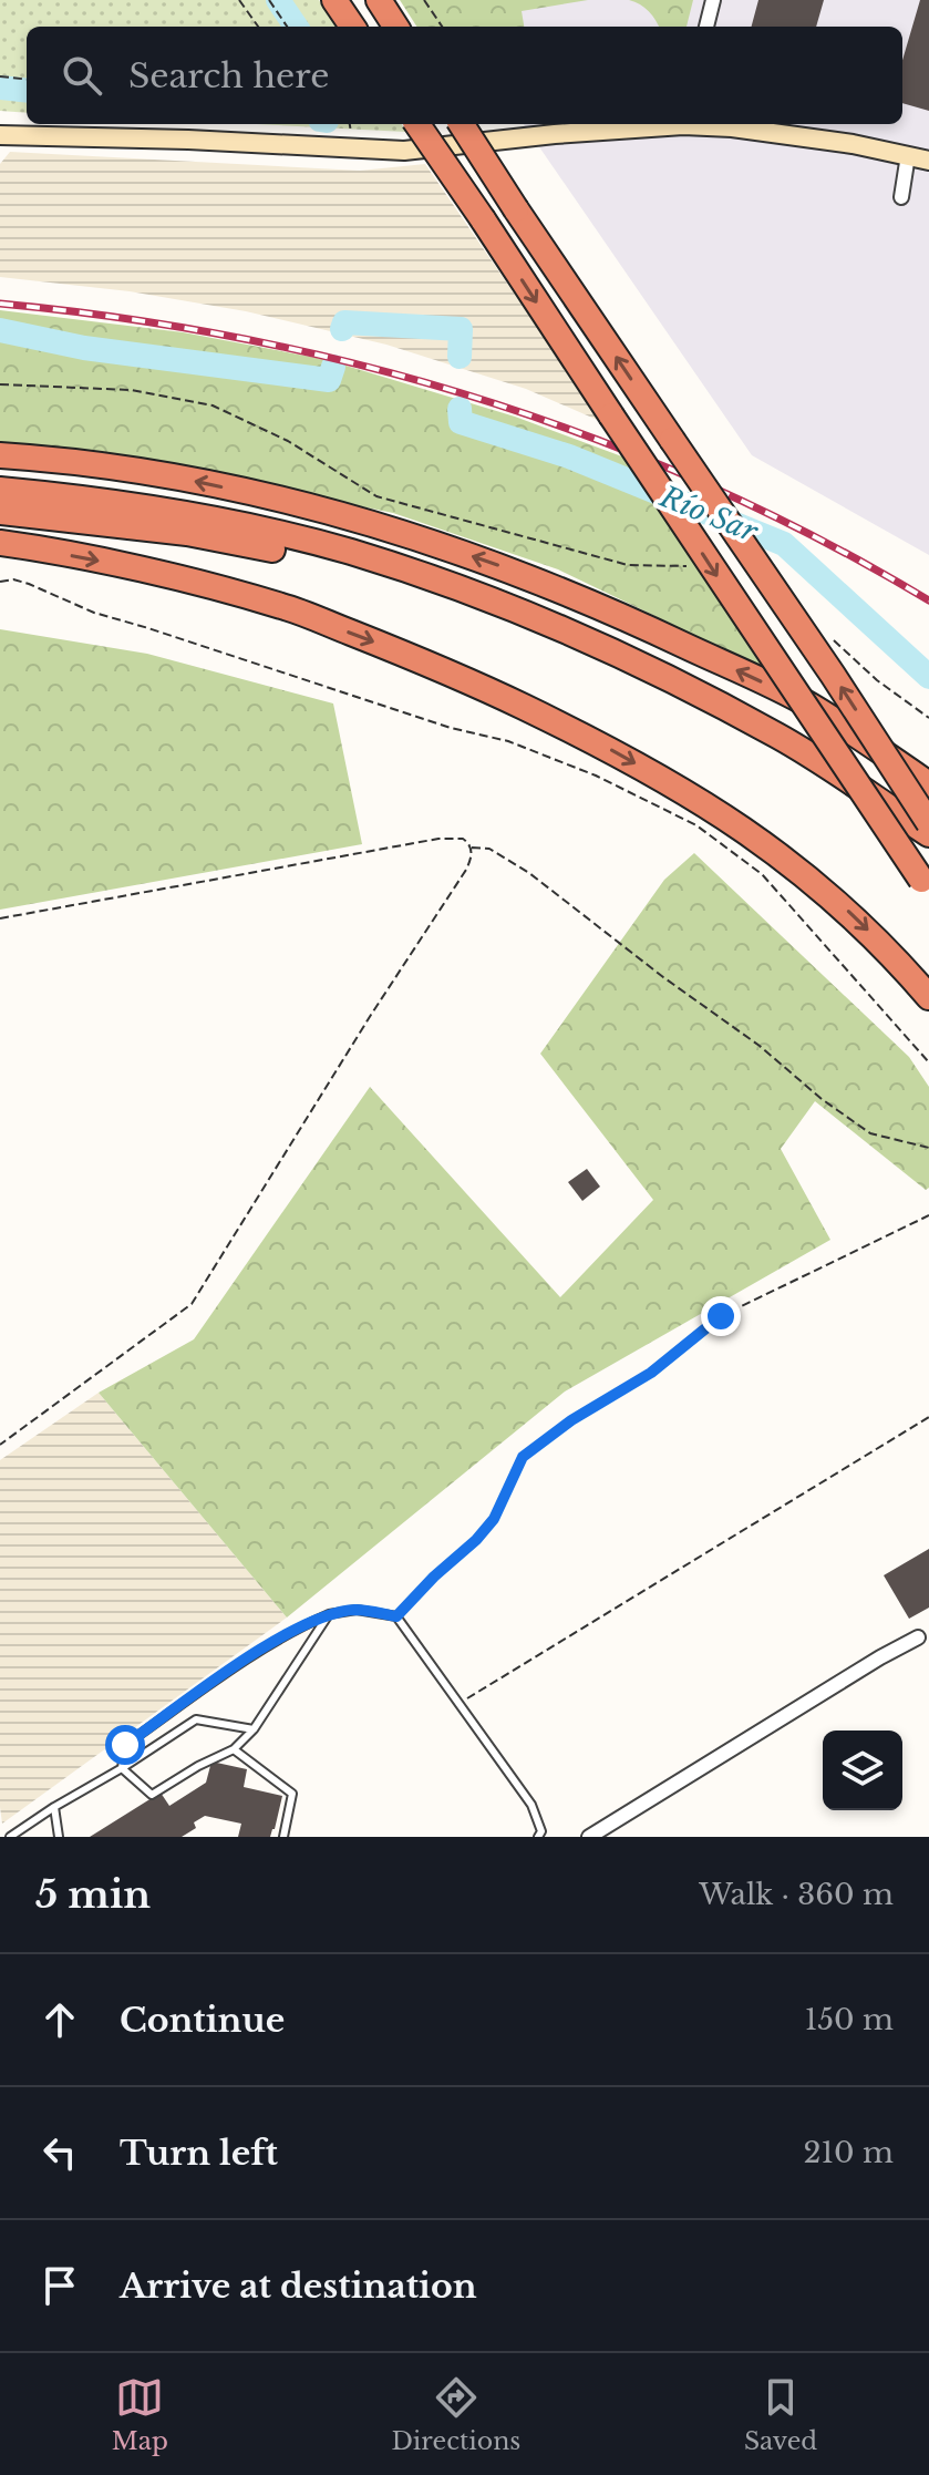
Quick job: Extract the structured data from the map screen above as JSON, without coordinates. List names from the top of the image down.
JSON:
{
  "water": ["Río Sar"],
  "page": {
    "search": "Search here",
    "heading": ["5 min", "Walk · 360 m"],
    "list": [
      ["Continue", "150 m"],
      ["Turn left", "210 m"],
      "Arrive at destination"
    ],
    "nav": ["Map", "Directions", "Saved"]
  }
}
